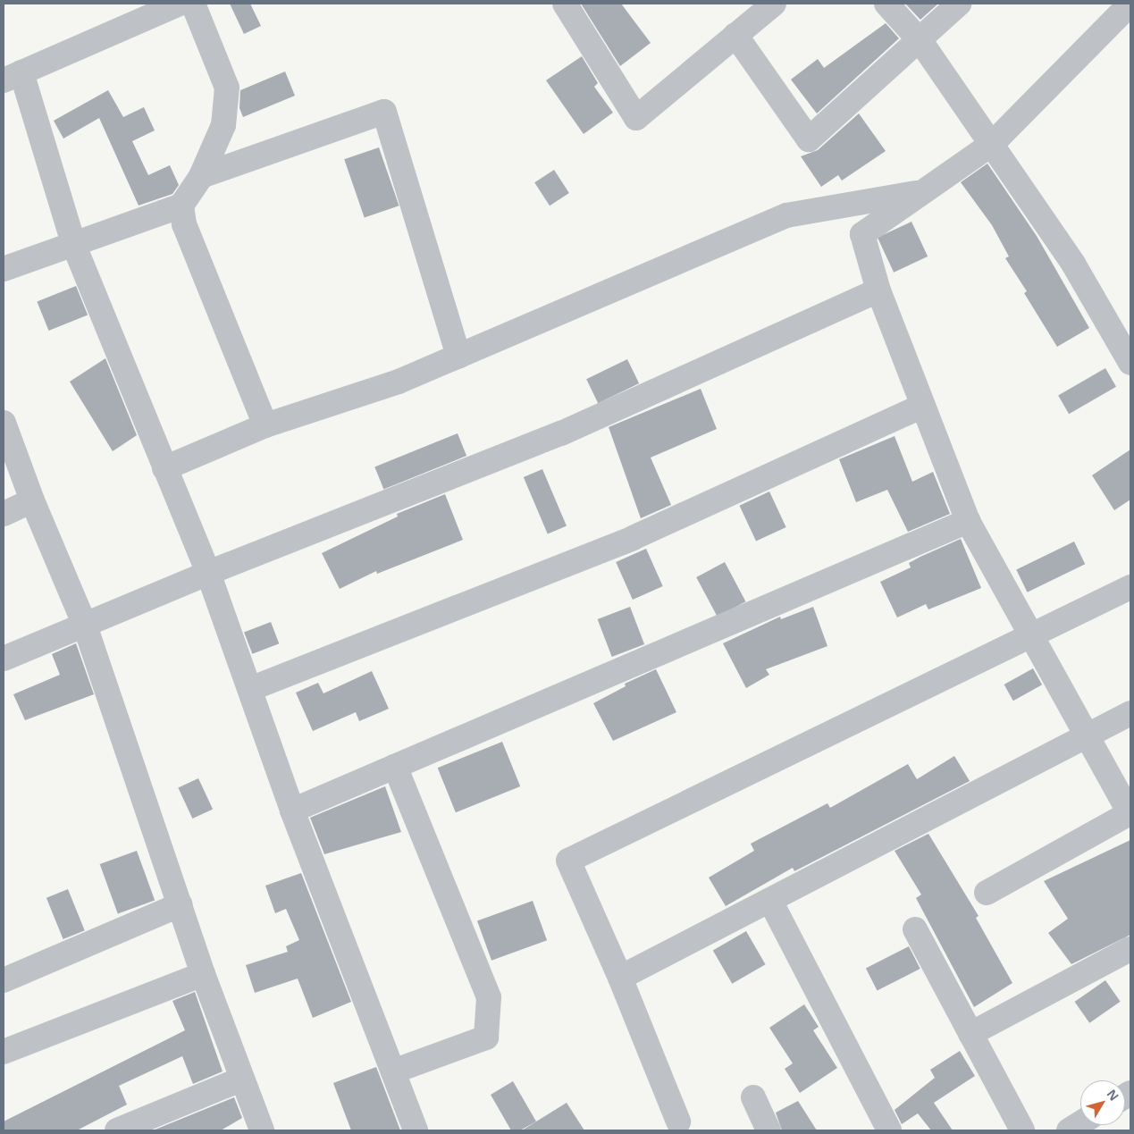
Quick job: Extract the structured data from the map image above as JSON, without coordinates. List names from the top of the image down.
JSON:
{
  "north": "top right"
}
